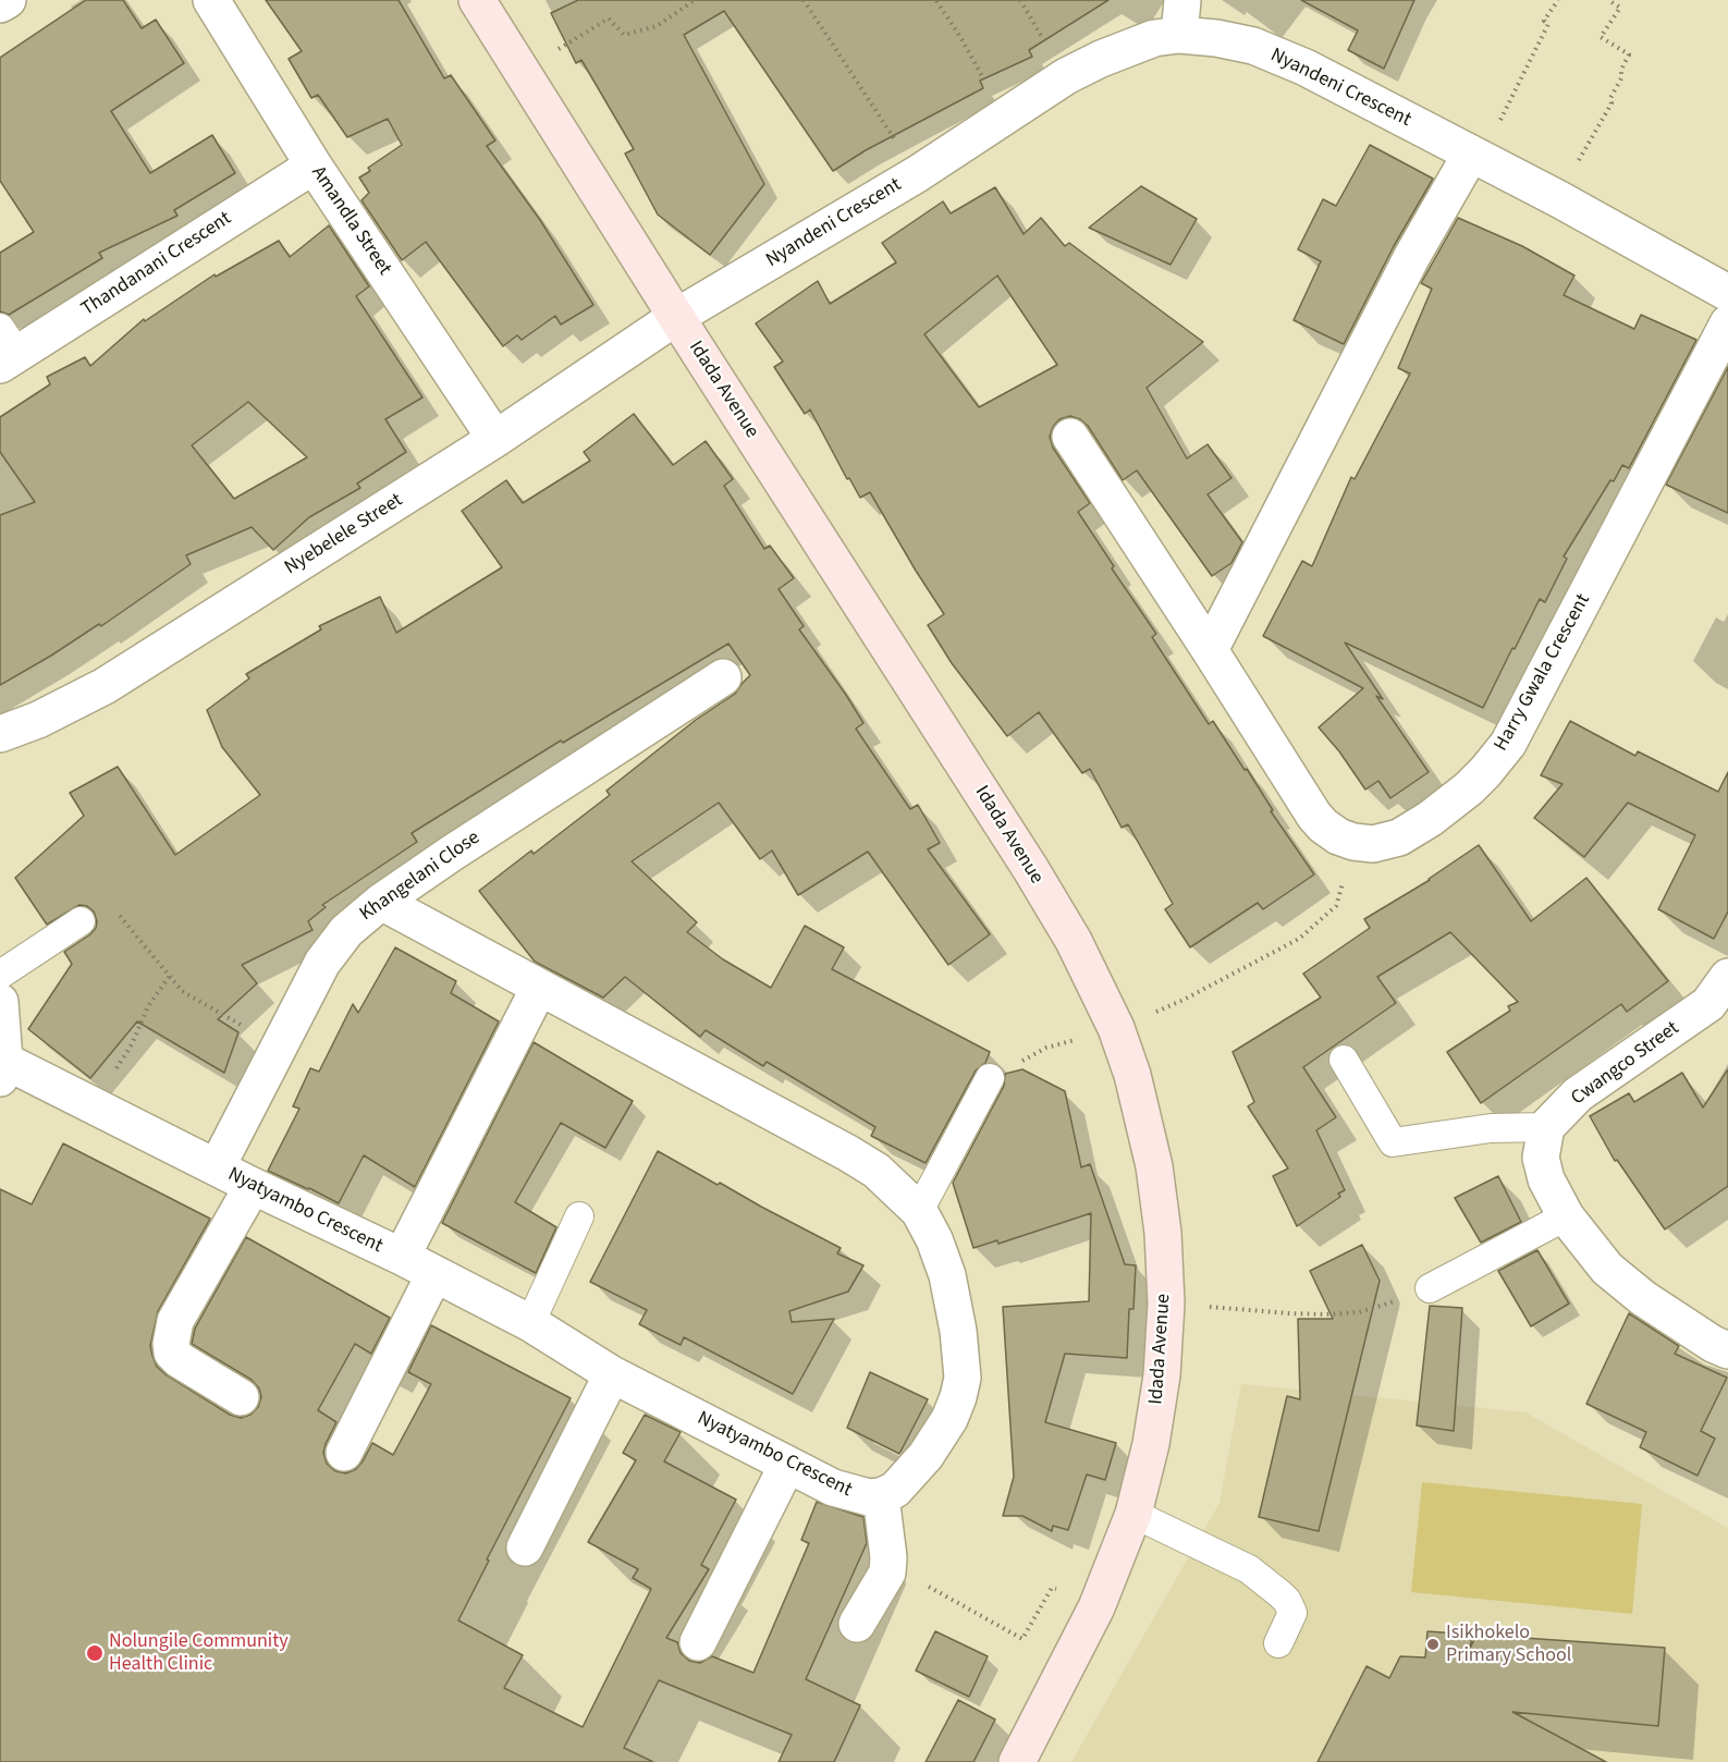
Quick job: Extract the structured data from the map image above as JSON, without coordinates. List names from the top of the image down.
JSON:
{
  "streets": {
    "street": [
      "Nyandeni Crescent",
      "Amandla Street",
      "Thandanani Crescent",
      "Idada Avenue",
      "Nyebelele Street",
      "Harry Gwala Crescent",
      "Khangelani Close",
      "Cwangco Street",
      "Nyatyambo Crescent"
    ]
  },
  "crossings": [
    ["Nyandeni Crescent", "Idada Avenue"],
    ["Nyandeni Crescent", "Nyebelele Street"],
    ["Amandla Street", "Thandanani Crescent"],
    ["Amandla Street", "Nyebelele Street"],
    ["Idada Avenue", "Nyebelele Street"],
    ["Khangelani Close", "Nyatyambo Crescent"]
  ],
  "places": ["Isikhokelo Primary School", "Nolungile Community Health Clinic"]
}
